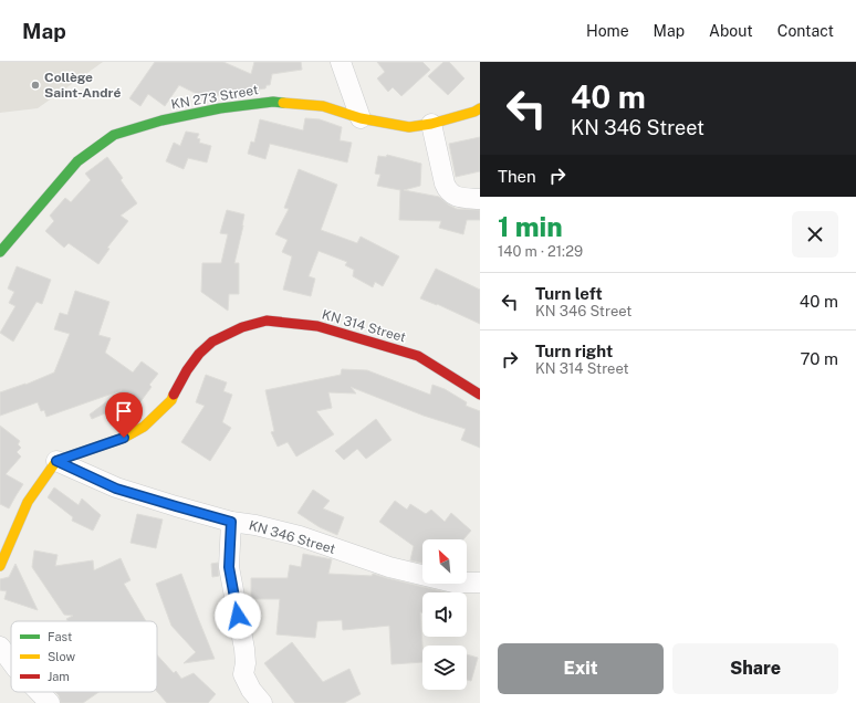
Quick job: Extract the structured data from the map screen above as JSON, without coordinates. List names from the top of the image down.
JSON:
{
  "streets": {
    "street": ["KN 273 Street", "KN 314 Street", "KN 346 Street"]
  },
  "crossings": [
    ["KN 314 Street", "KN 346 Street"]
  ],
  "places": ["Collège Saint-André"],
  "legend": ["Fast", "Slow", "Jam"],
  "north": "top left",
  "page": {
    "header": "Map",
    "nav": [
      "Home",
      "Map",
      "About",
      "Contact"
    ],
    "turn": ["40 m", "KN 346 Street"],
    "then": "Then",
    "heading": ["1 min", "140 m · 21:29"],
    "list": [
      {
        "name": "Turn left",
        "note": "KN 346 Street",
        "value": "40 m"
      },
      {
        "name": "Turn right",
        "note": "KN 314 Street",
        "value": "70 m"
      }
    ],
    "buttons": ["Exit", "Share"]
  }
}
